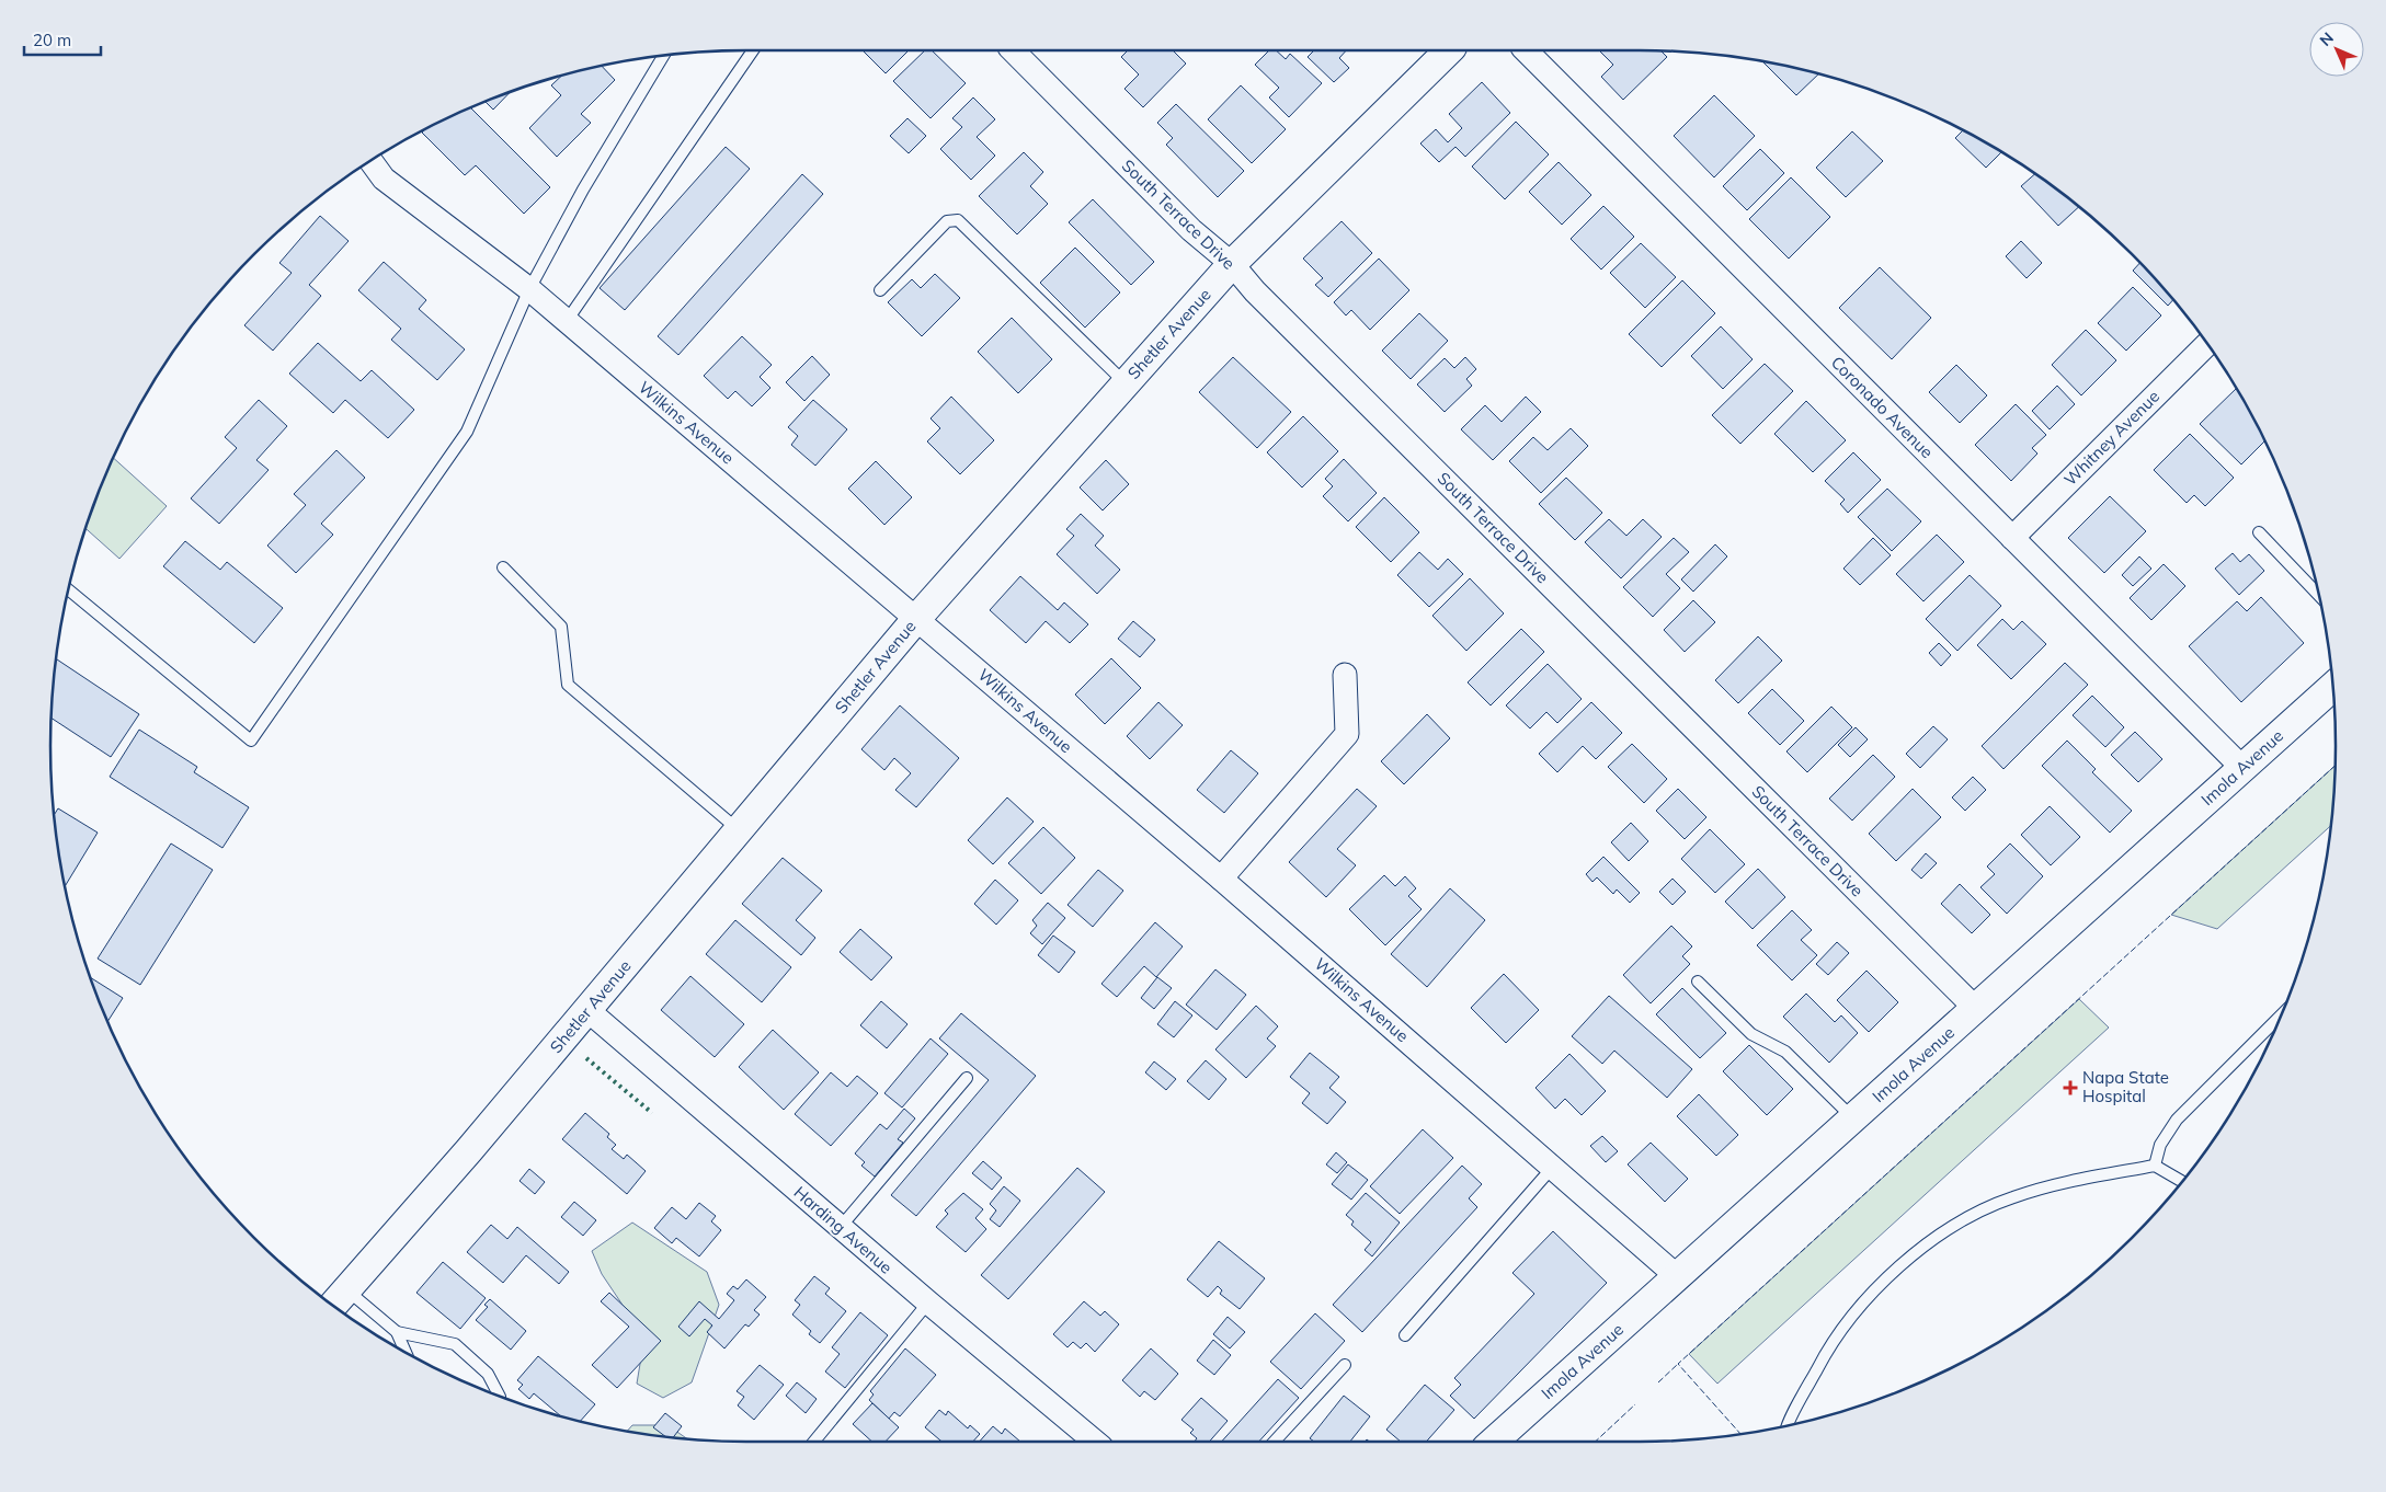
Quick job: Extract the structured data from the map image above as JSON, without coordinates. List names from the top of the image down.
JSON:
{
  "streets": {
    "street": [
      "South Terrace Drive",
      "Shetler Avenue",
      "Coronado Avenue",
      "Wilkins Avenue",
      "Whitney Avenue",
      "Imola Avenue",
      "Harding Avenue"
    ]
  },
  "crossings": [
    ["South Terrace Drive", "Shetler Avenue"],
    ["South Terrace Drive", "Imola Avenue"],
    ["Shetler Avenue", "Wilkins Avenue"],
    ["Shetler Avenue", "Harding Avenue"],
    ["Coronado Avenue", "Whitney Avenue"],
    ["Coronado Avenue", "Imola Avenue"],
    ["Wilkins Avenue", "Imola Avenue"]
  ],
  "places": {
    "health": ["Napa State Hospital"]
  },
  "scale_bar": "20 m",
  "north": "top left"
}
